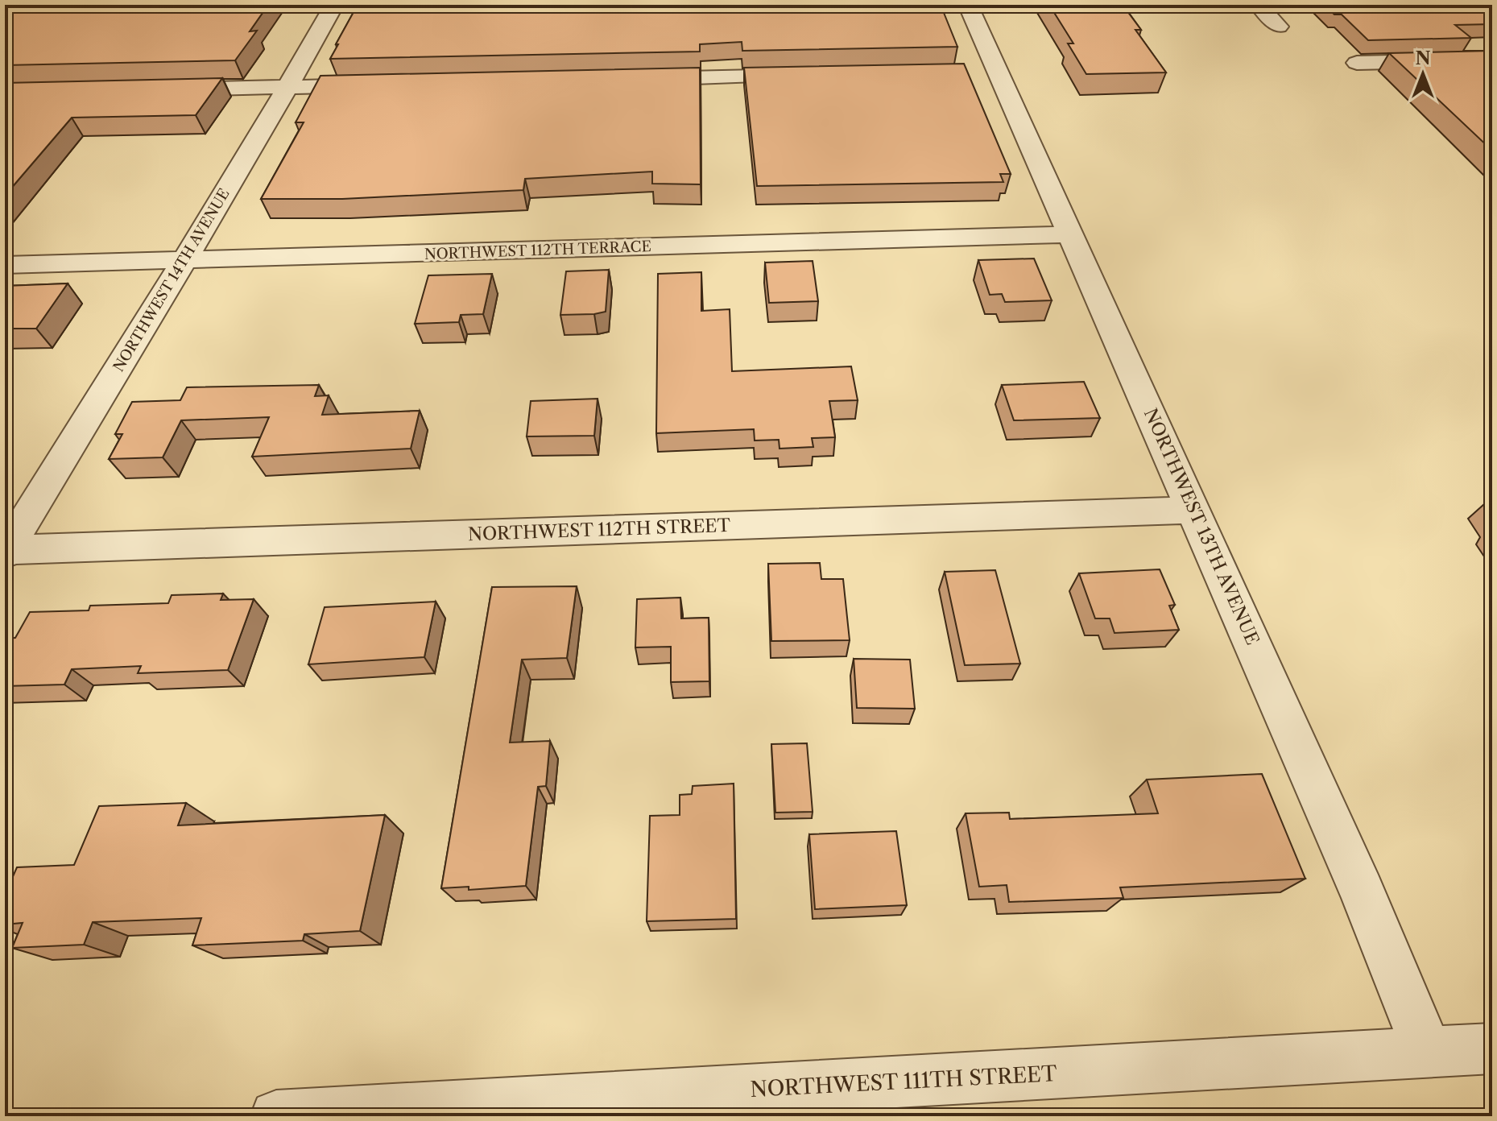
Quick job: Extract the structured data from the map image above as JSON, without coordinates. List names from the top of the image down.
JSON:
{
  "streets": {
    "street": [
      "NORTHWEST 112TH TERRACE",
      "NORTHWEST 14TH AVENUE",
      "NORTHWEST 13TH AVENUE",
      "NORTHWEST 112TH STREET",
      "NORTHWEST 111TH STREET"
    ]
  },
  "crossings": [
    ["NORTHWEST 112TH TERRACE", "NORTHWEST 14TH AVENUE"],
    ["NORTHWEST 112TH TERRACE", "NORTHWEST 13TH AVENUE"],
    ["NORTHWEST 14TH AVENUE", "NORTHWEST 112TH STREET"],
    ["NORTHWEST 13TH AVENUE", "NORTHWEST 112TH STREET"],
    ["NORTHWEST 13TH AVENUE", "NORTHWEST 111TH STREET"]
  ],
  "north": "top"
}
